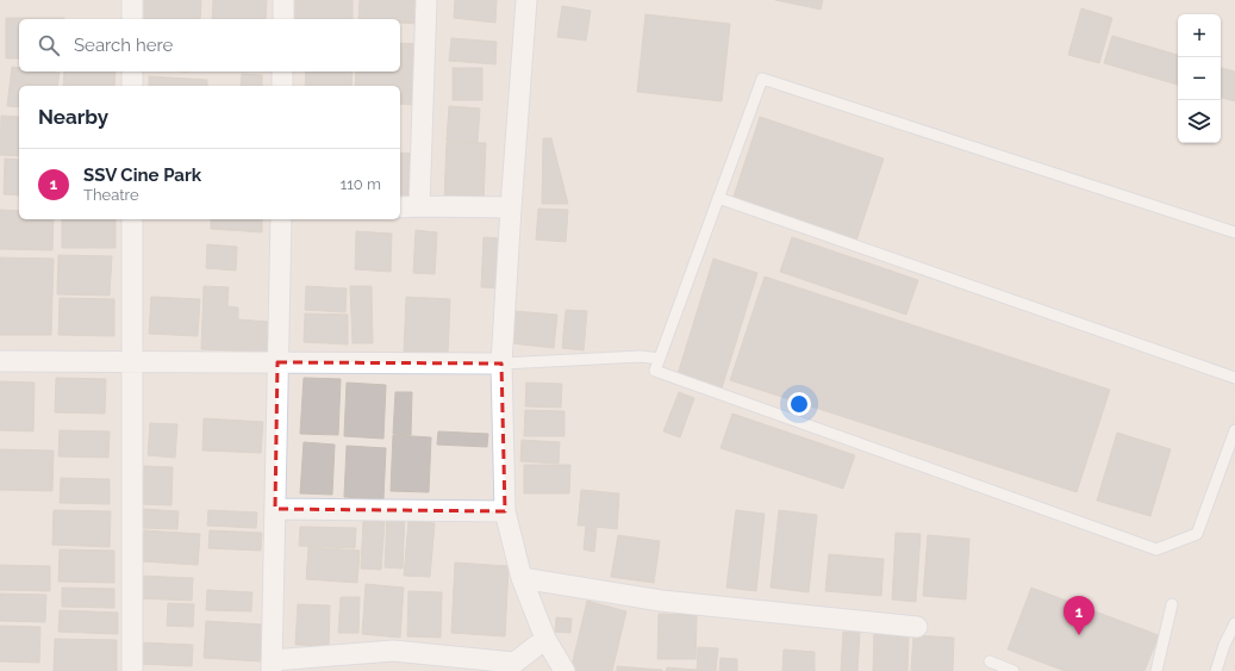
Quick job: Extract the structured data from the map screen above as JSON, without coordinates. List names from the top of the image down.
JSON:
{
  "page": {
    "map_buttons": ["+", "−"],
    "search": "Search here",
    "heading": "Nearby",
    "list": [
      {
        "mark": "1",
        "name": "SSV Cine Park",
        "note": "Theatre",
        "value": "110 m"
      }
    ],
    "pins": "1"
  }
}
